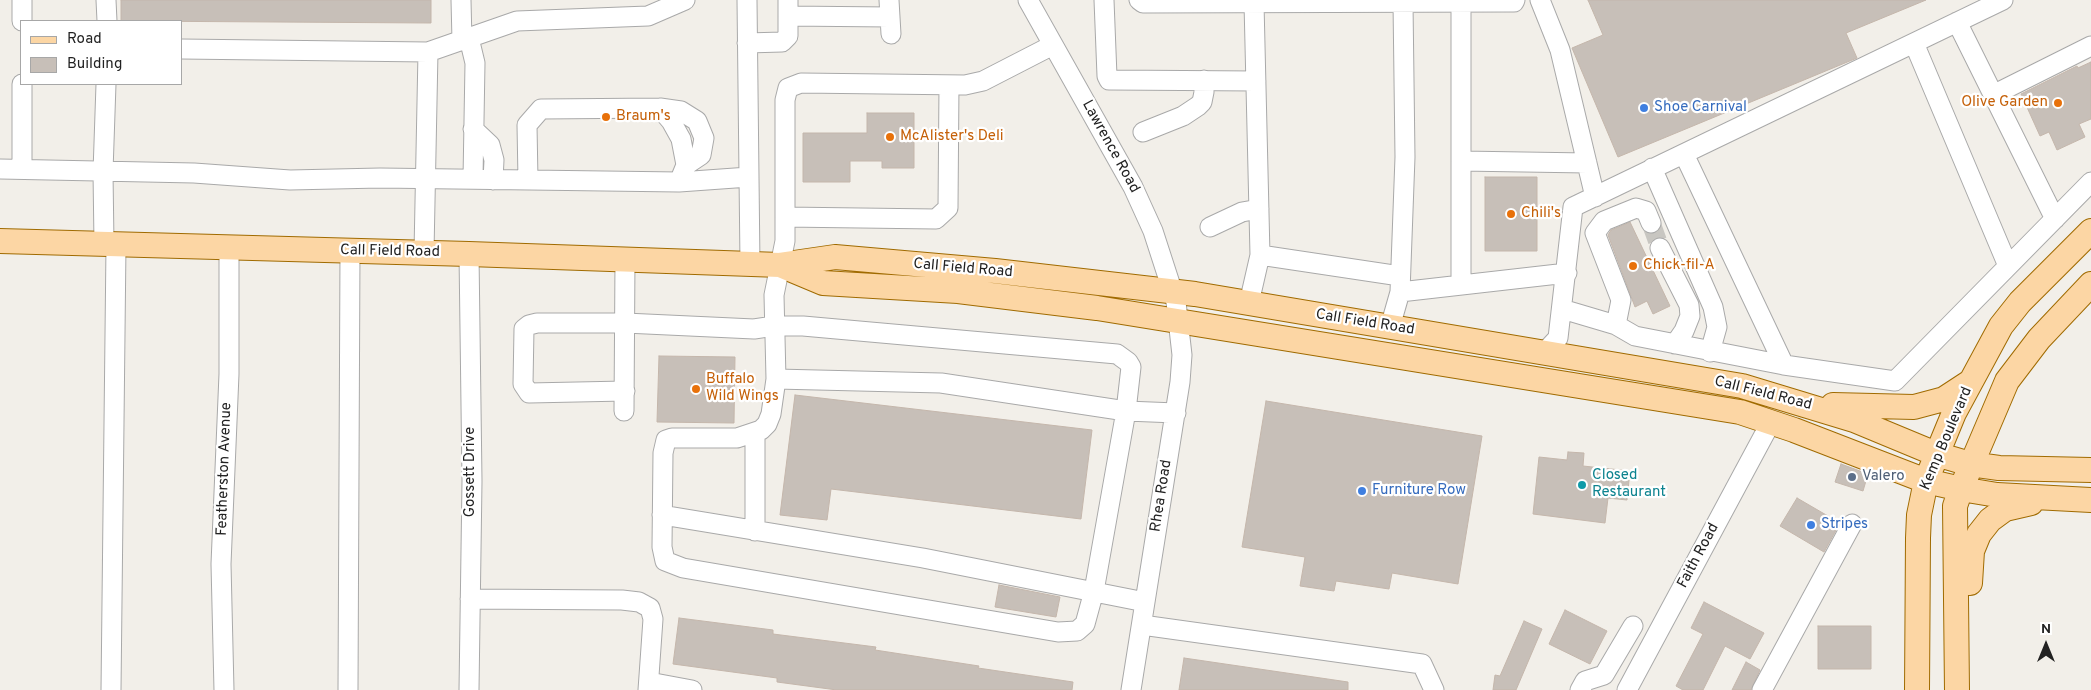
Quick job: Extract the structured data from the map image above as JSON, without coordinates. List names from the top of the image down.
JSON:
{
  "streets": {
    "main road": ["Call Field Road", "Kemp Boulevard"],
    "street": [
      "Lawrence Road",
      "Featherston Avenue",
      "Gossett Drive",
      "Rhea Road",
      "Faith Road"
    ]
  },
  "crossings": [
    ["Lawrence Road", "Call Field Road"],
    ["Lawrence Road", "Rhea Road"],
    ["Call Field Road", "Kemp Boulevard"],
    ["Call Field Road", "Featherston Avenue"],
    ["Call Field Road", "Gossett Drive"],
    ["Call Field Road", "Rhea Road"],
    ["Call Field Road", "Faith Road"]
  ],
  "places": [
    "Olive Garden",
    "Shoe Carnival",
    "Braum's",
    "McAlister's Deli",
    "Chili's",
    "Chick-fil-A",
    "Buffalo Wild Wings",
    "Valero",
    "Closed Restaurant",
    "Furniture Row",
    "Stripes"
  ],
  "legend": ["Road", "Building"],
  "north": "top"
}
